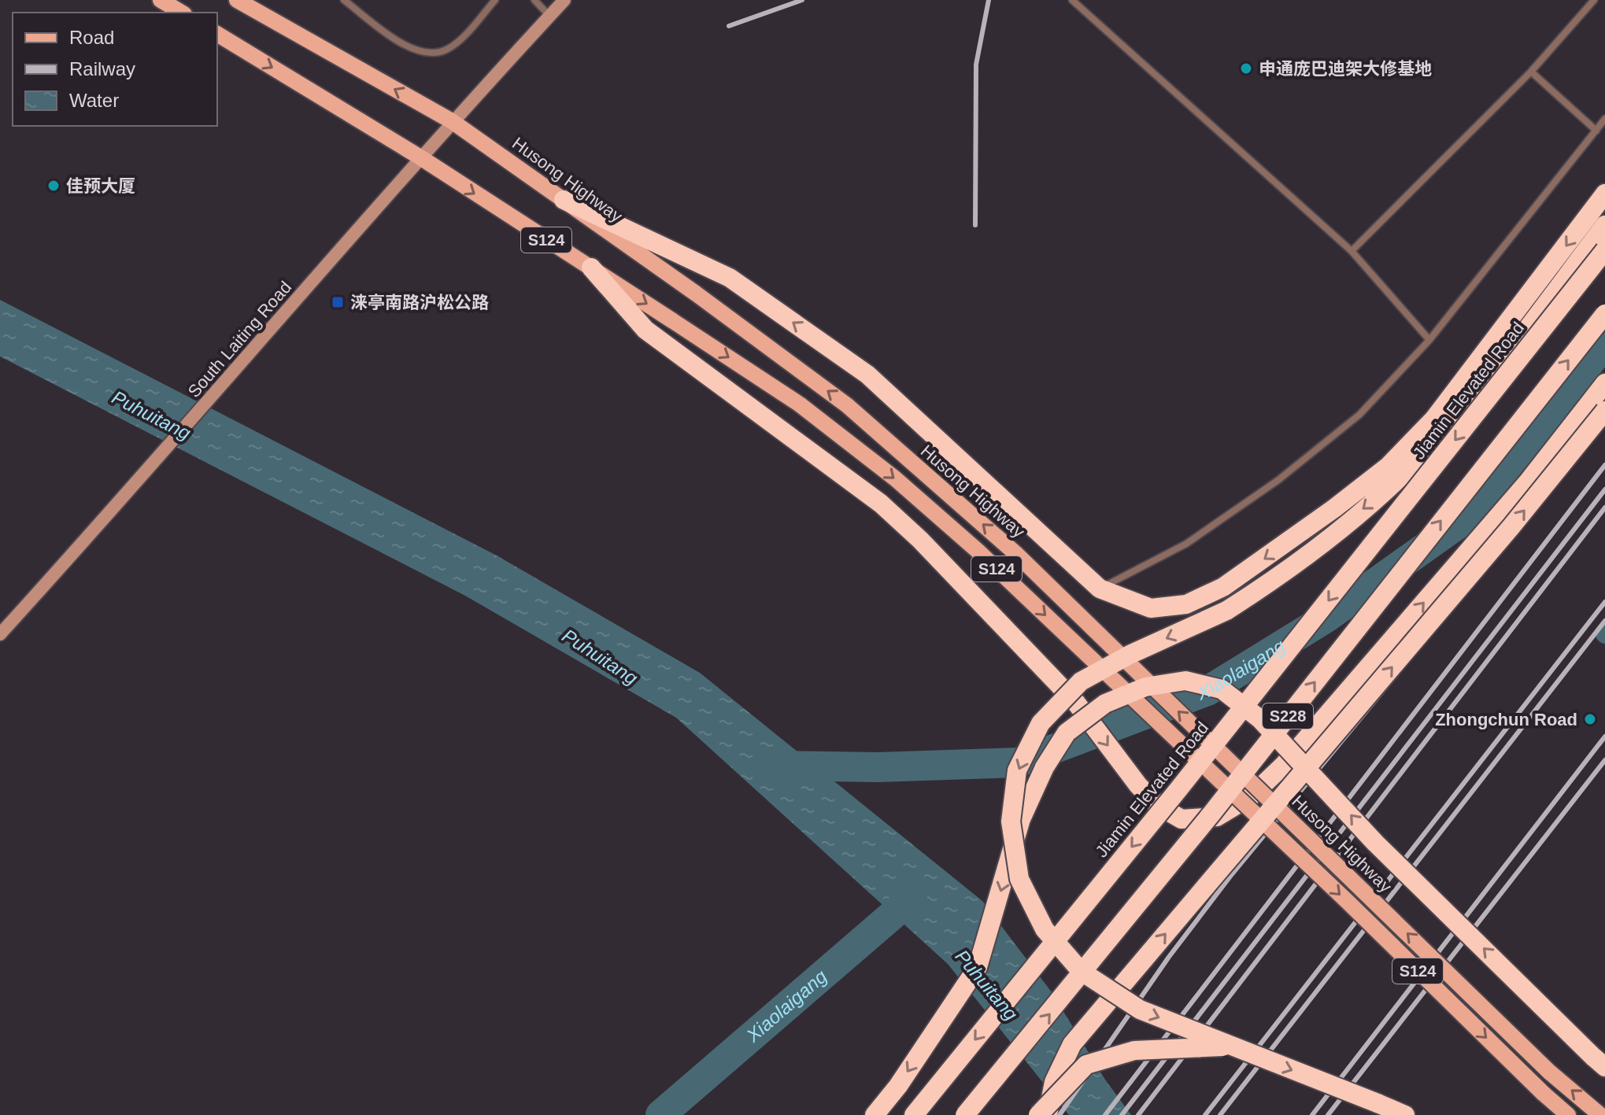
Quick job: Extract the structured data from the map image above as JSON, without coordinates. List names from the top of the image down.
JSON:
{
  "streets": {
    "highway": ["Jiamin Elevated Road", "S228"],
    "main road": ["Husong Highway", "S124"],
    "street": ["South Laiting Road"]
  },
  "crossings": [
    ["Husong Highway", "South Laiting Road"],
    ["S124", "South Laiting Road"]
  ],
  "water": ["Puhuitang", "Xiaolaigang"],
  "places": {
    "other": ["申通庞巴迪架大修基地", "佳预大厦", "Zhongchun Road"],
    "transit": ["涞亭南路沪松公路"]
  },
  "legend": ["Road", "Railway", "Water"]
}
